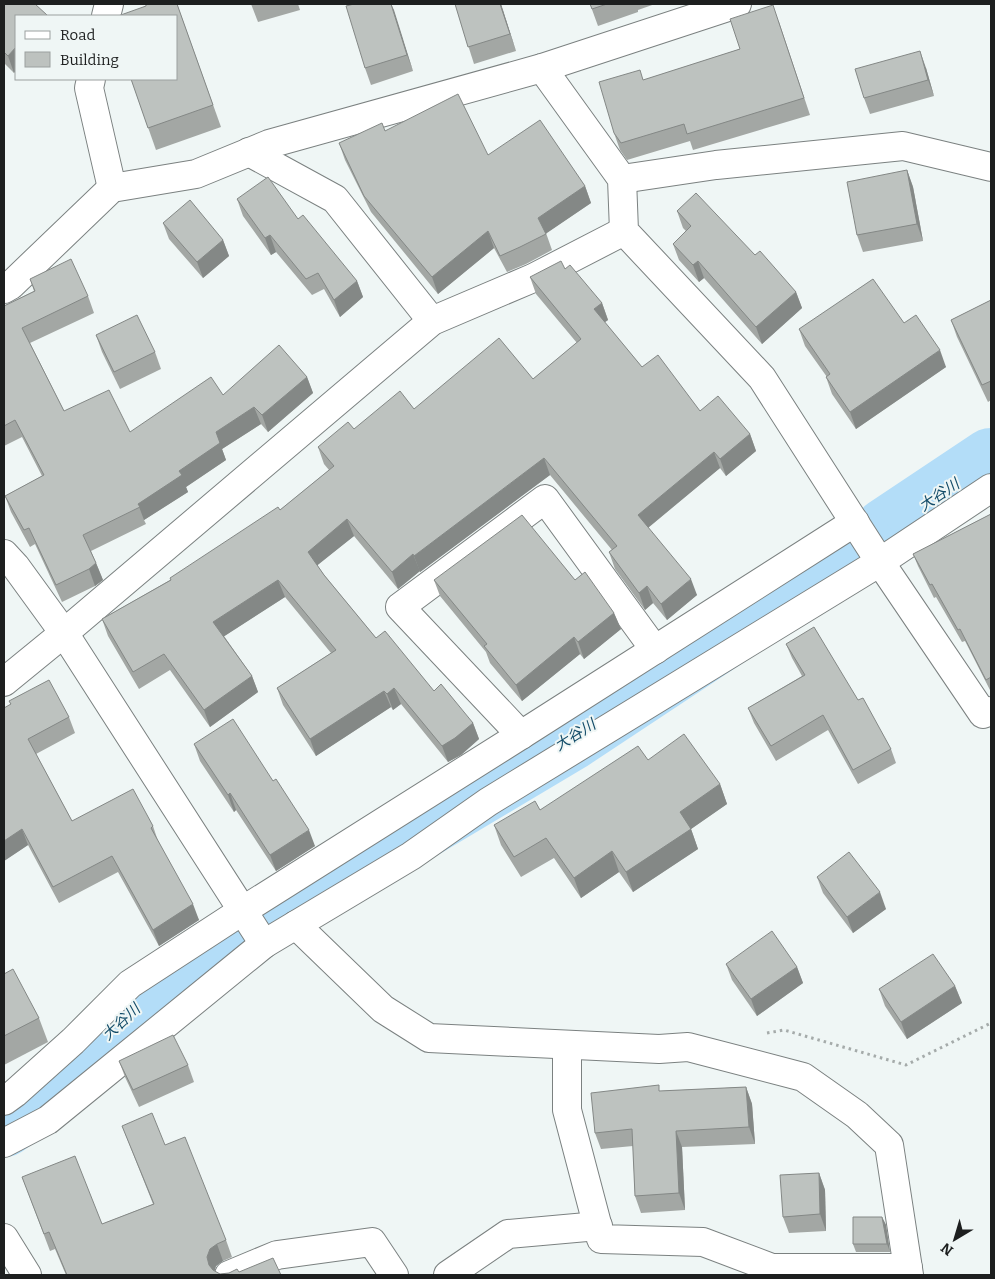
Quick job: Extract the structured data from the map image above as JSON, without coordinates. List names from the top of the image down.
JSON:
{
  "water": ["大谷川"],
  "legend": ["Road", "Building"],
  "north": "bottom left"
}
